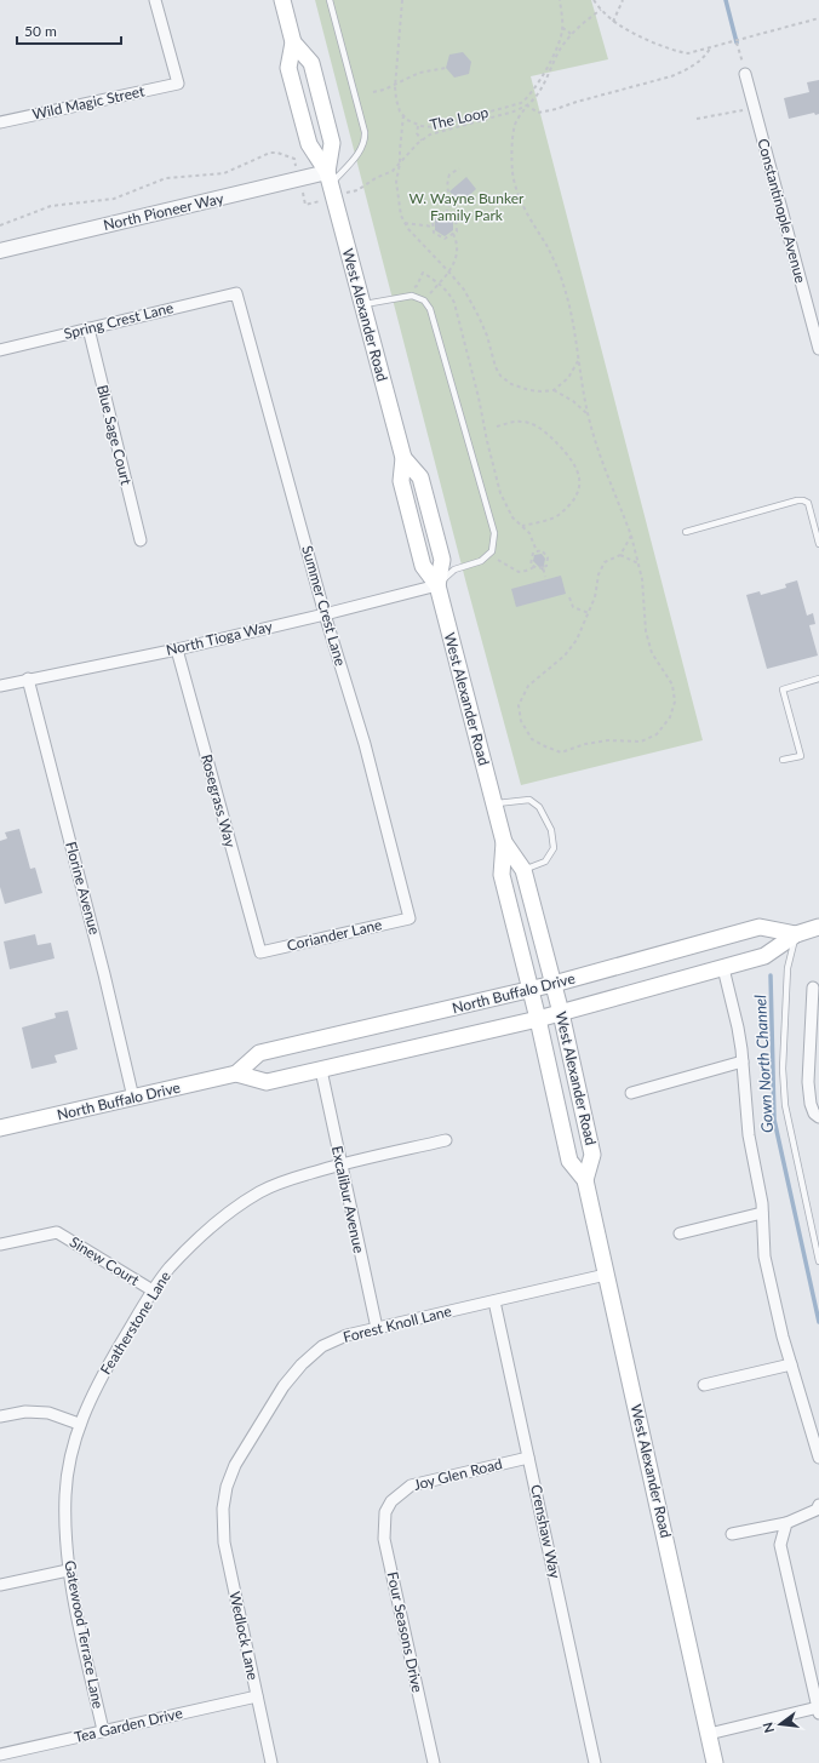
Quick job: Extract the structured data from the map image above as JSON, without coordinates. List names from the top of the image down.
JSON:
{
  "streets": {
    "main road": ["West Alexander Road", "North Buffalo Drive"],
    "street": [
      "Wild Magic Street",
      "Constantinople Avenue",
      "North Pioneer Way",
      "Spring Crest Lane",
      "Blue Sage Court",
      "Summer Crest Lane",
      "North Tioga Way",
      "Rosegrass Way",
      "Florine Avenue",
      "Coriander Lane",
      "Excalibur Avenue",
      "Sinew Court",
      "Featherstone Lane",
      "Forest Knoll Lane",
      "Joy Glen Road",
      "Crenshaw Way",
      "Four Seasons Drive",
      "Gatewood Terrace Lane",
      "Wedlock Lane",
      "Tea Garden Drive"
    ],
    "path": ["The Loop"]
  },
  "crossings": [
    ["North Pioneer Way", "West Alexander Road"],
    ["West Alexander Road", "North Tioga Way"],
    ["West Alexander Road", "North Buffalo Drive"],
    ["West Alexander Road", "Forest Knoll Lane"],
    ["Spring Crest Lane", "Blue Sage Court"],
    ["Spring Crest Lane", "Summer Crest Lane"],
    ["Summer Crest Lane", "North Tioga Way"],
    ["Summer Crest Lane", "Coriander Lane"],
    ["North Tioga Way", "Rosegrass Way"],
    ["North Tioga Way", "Florine Avenue"],
    ["Rosegrass Way", "Coriander Lane"],
    ["Florine Avenue", "North Buffalo Drive"],
    ["North Buffalo Drive", "Excalibur Avenue"],
    ["Excalibur Avenue", "Featherstone Lane"],
    ["Excalibur Avenue", "Forest Knoll Lane"],
    ["Sinew Court", "Featherstone Lane"],
    ["Featherstone Lane", "Gatewood Terrace Lane"],
    ["Forest Knoll Lane", "Crenshaw Way"],
    ["Forest Knoll Lane", "Wedlock Lane"],
    ["Joy Glen Road", "Crenshaw Way"],
    ["Joy Glen Road", "Four Seasons Drive"],
    ["Gatewood Terrace Lane", "Tea Garden Drive"],
    ["Wedlock Lane", "Tea Garden Drive"]
  ],
  "water": ["Gown North Channel"],
  "parks": ["W. Wayne Bunker Family Park"],
  "scale_bar": "50 m",
  "north": "left"
}
